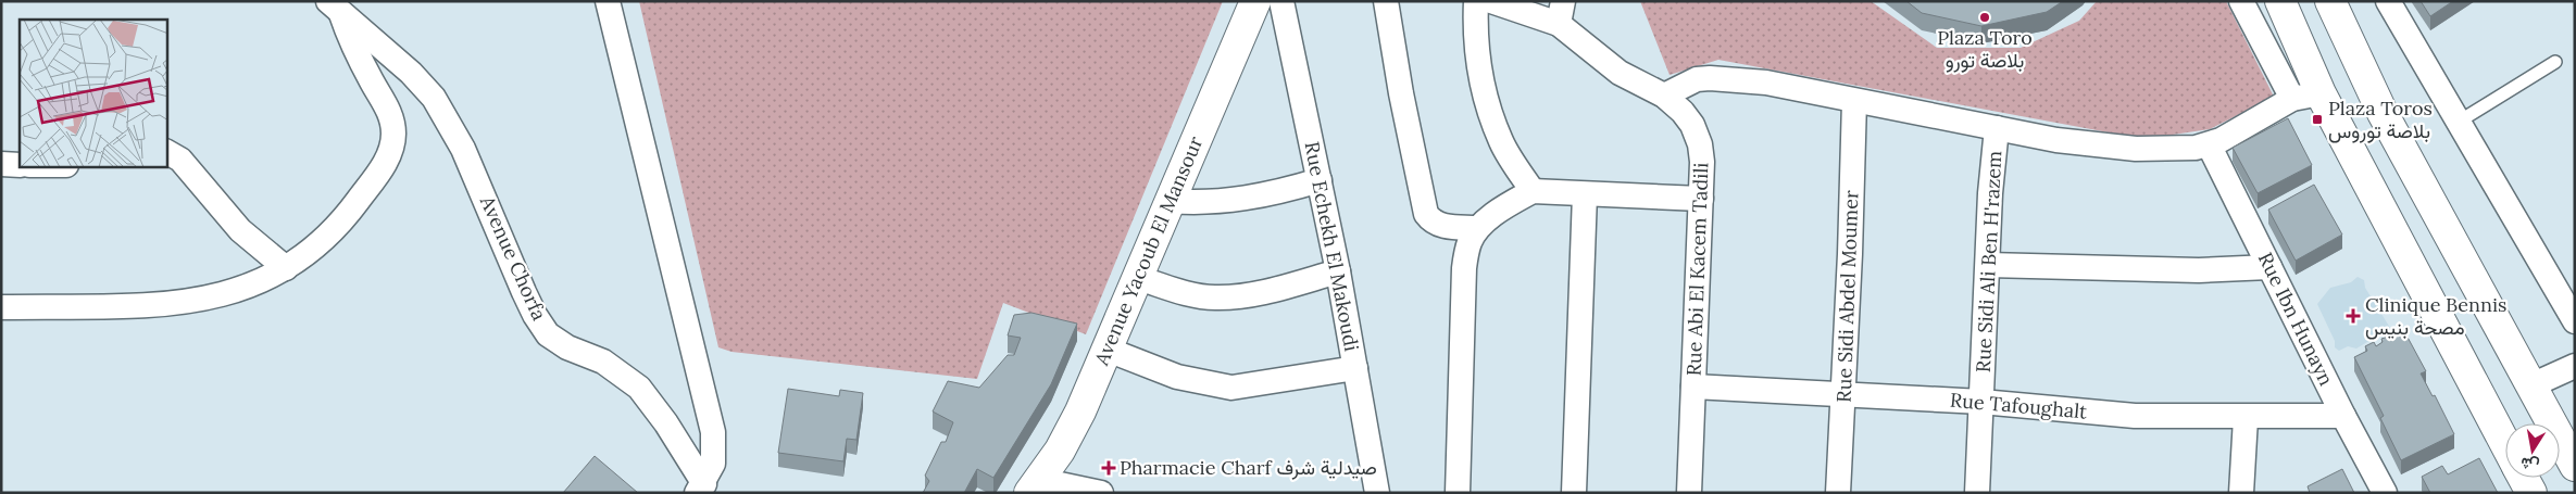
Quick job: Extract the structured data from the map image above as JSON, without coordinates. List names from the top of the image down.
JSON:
{
  "streets": {
    "main road": ["Avenue Yacoub El Mansour"],
    "street": [
      "Rue Echekh El Makoudi",
      "Avenue Chorfa",
      "Rue Sidi Ali Ben H'razem",
      "Rue Abi El Kacem Tadili",
      "Rue Sidi Abdel Moumer",
      "Rue Ibn Hunayn",
      "Rue Tafoughalt"
    ]
  },
  "crossings": [
    ["Rue Sidi Ali Ben H'razem", "Rue Tafoughalt"],
    ["Rue Abi El Kacem Tadili", "Rue Tafoughalt"],
    ["Rue Sidi Abdel Moumer", "Rue Tafoughalt"],
    ["Rue Ibn Hunayn", "Rue Tafoughalt"]
  ],
  "places": {
    "other": ["Plaza Toro بلاصة تورو"],
    "transit": ["Plaza Toros بلاصة توروس"],
    "health": ["Clinique Bennis مصحة بنيس", "Pharmacie Charf صيدلية شرف"]
  },
  "north": "bottom"
}
